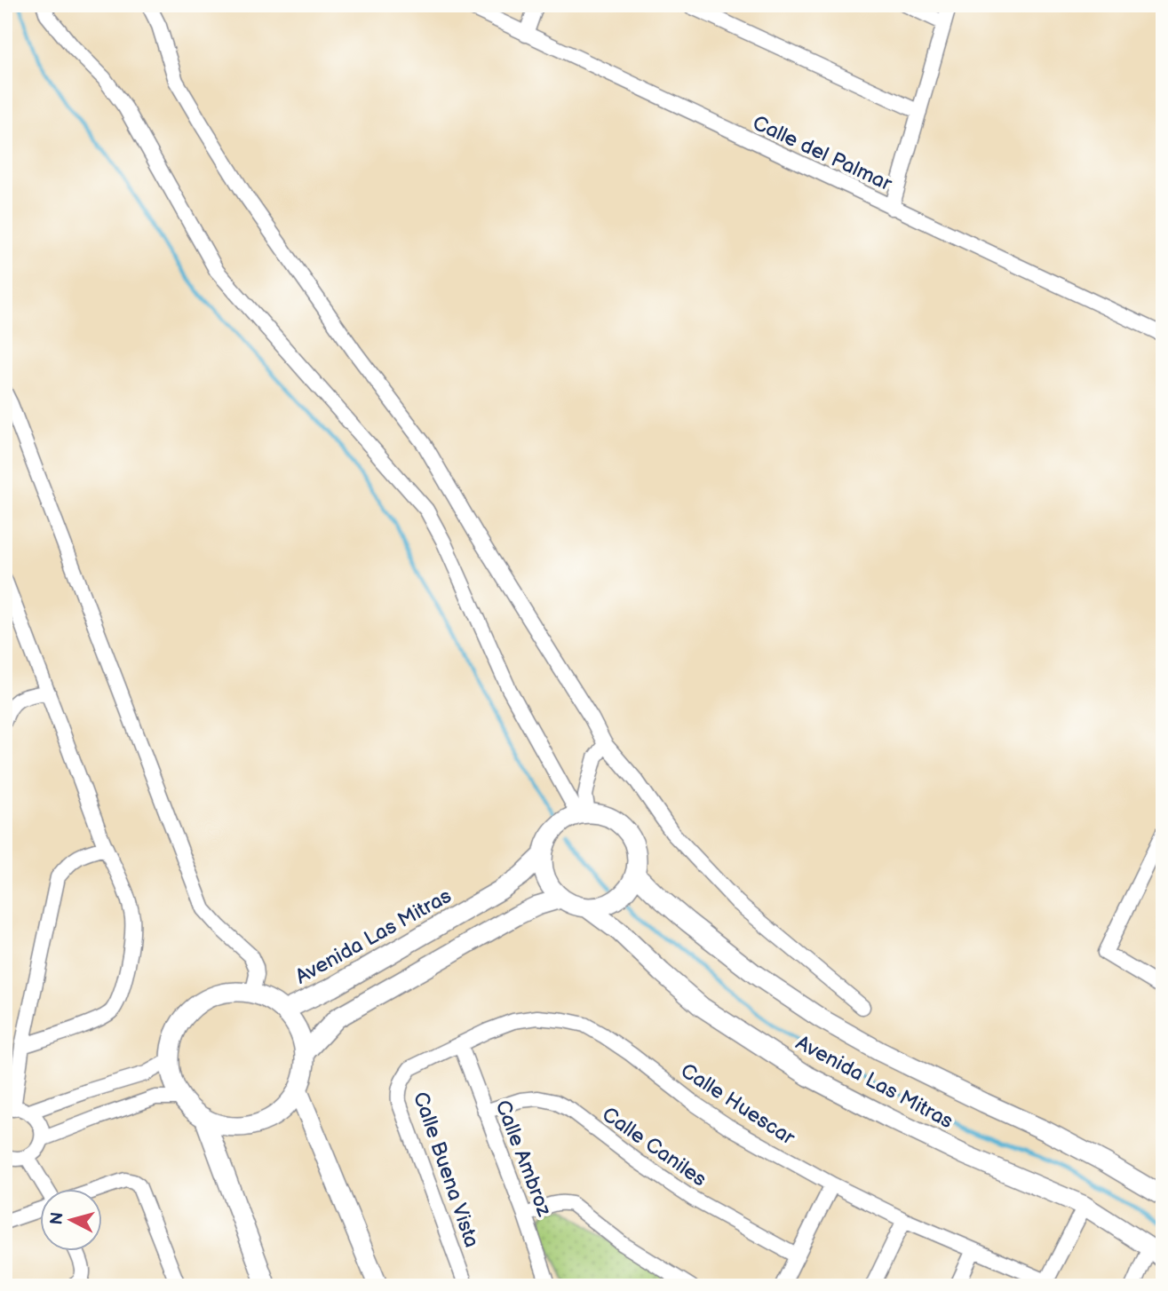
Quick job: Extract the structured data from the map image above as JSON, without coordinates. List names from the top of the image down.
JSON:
{
  "streets": {
    "street": [
      "Calle del Palmar",
      "Avenida Las Mitras",
      "Calle Huescar",
      "Calle Caniles",
      "Calle Ambroz",
      "Calle Buena Vista"
    ]
  },
  "crossings": [
    ["Calle Huescar", "Calle Ambroz"],
    ["Calle Huescar", "Calle Buena Vista"],
    ["Calle Caniles", "Calle Ambroz"]
  ],
  "north": "left"
}
